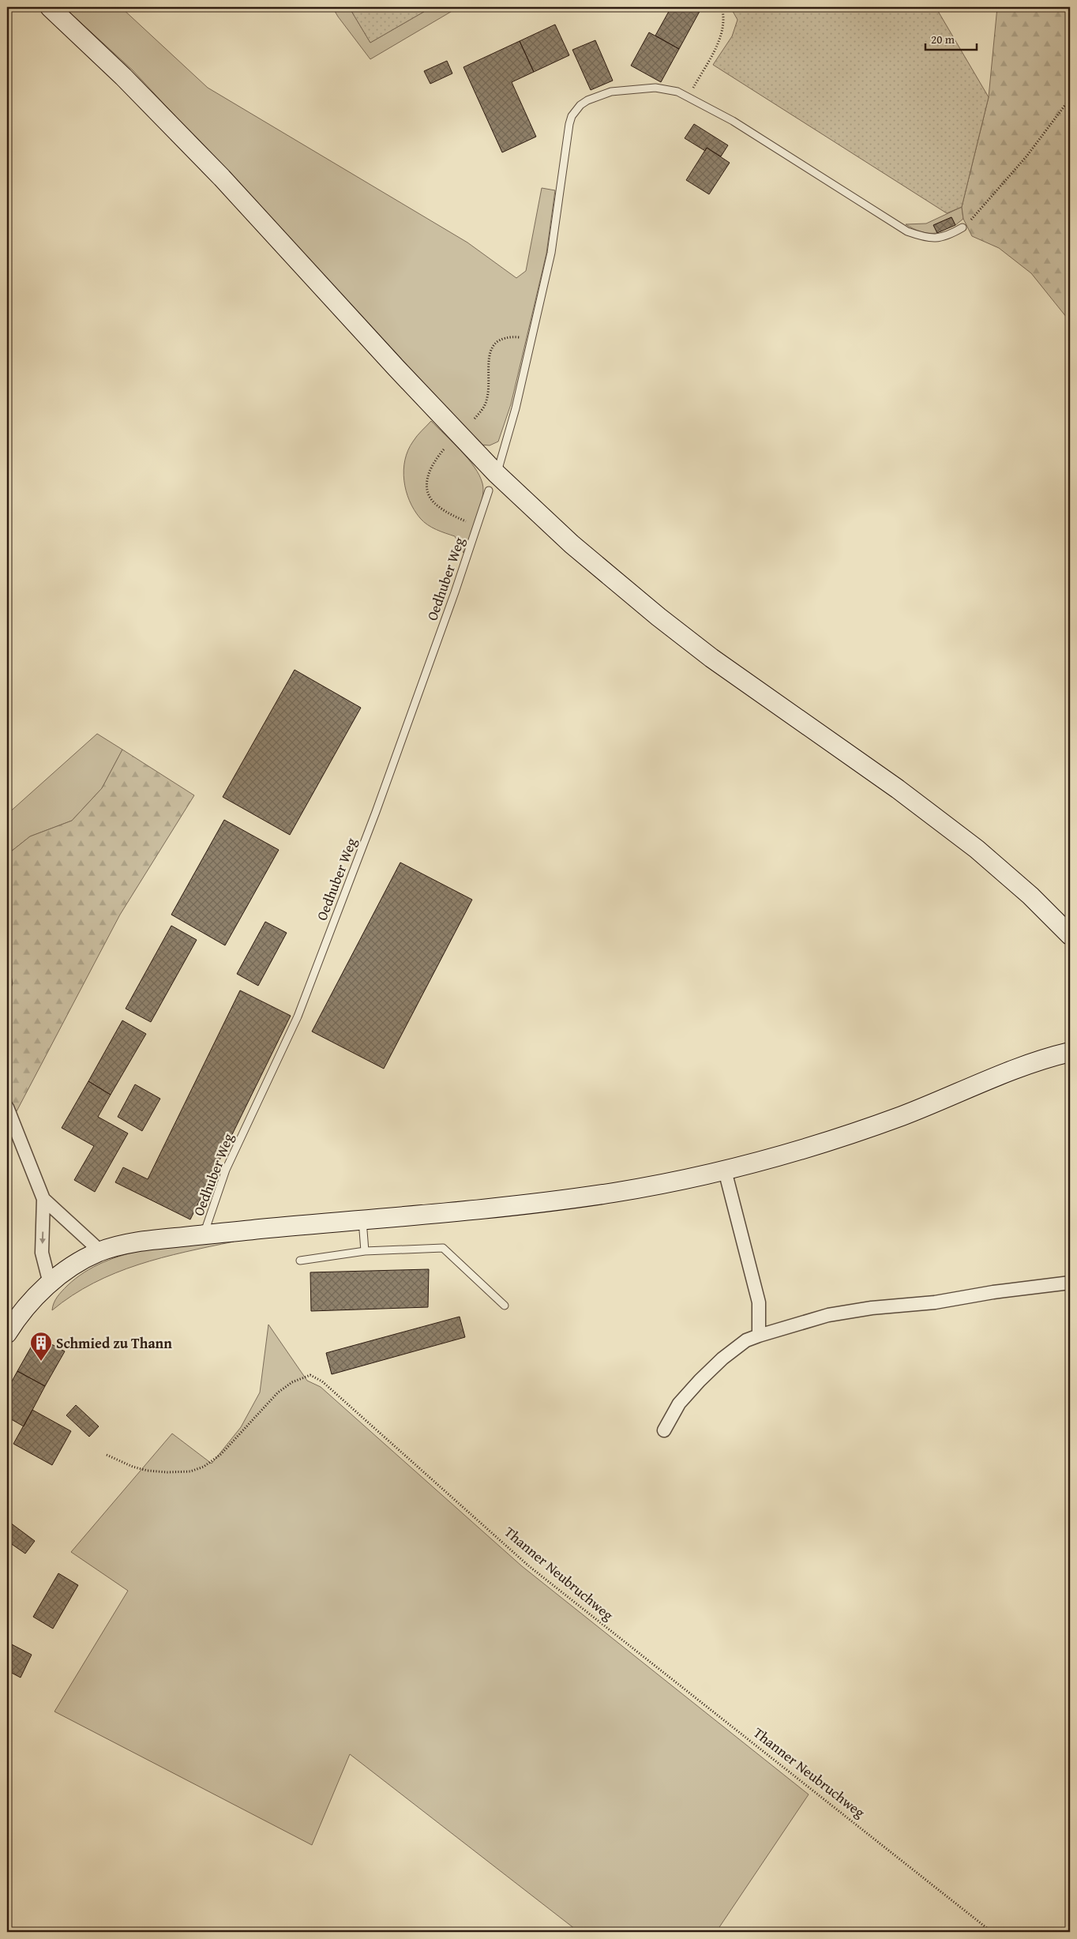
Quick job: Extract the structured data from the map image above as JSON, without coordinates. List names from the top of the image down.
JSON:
{
  "streets": {
    "lane": ["Oedhuber Weg"],
    "path": ["Thanner Neubruchweg"]
  },
  "places": {
    "building": ["Schmied zu Thann"]
  },
  "scale_bar": "20 m"
}
